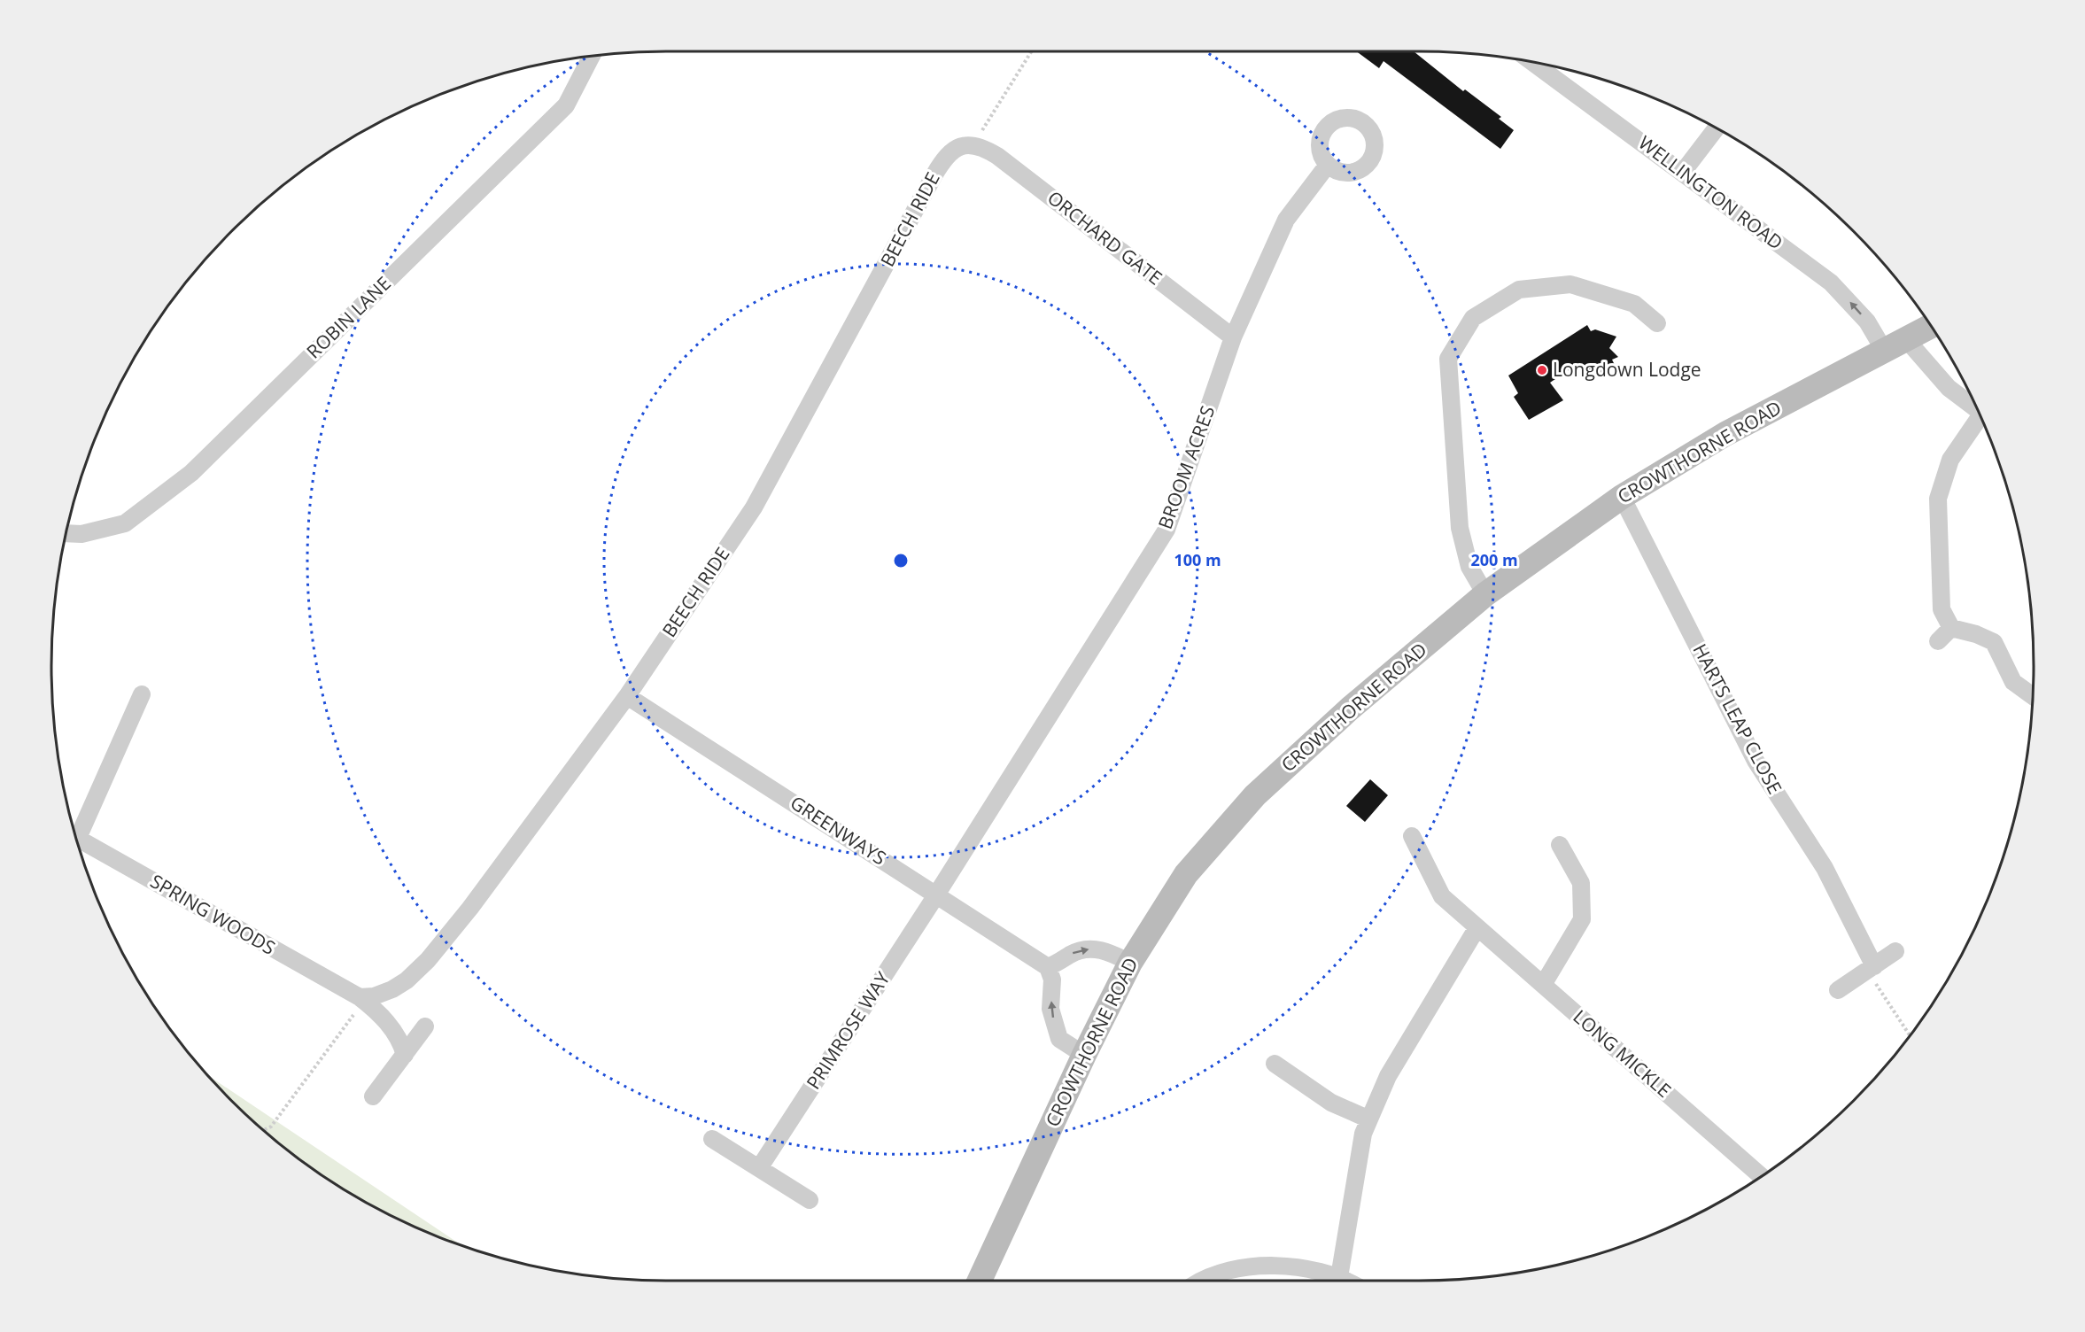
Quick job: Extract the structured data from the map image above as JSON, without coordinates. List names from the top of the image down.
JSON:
{
  "streets": {
    "street": [
      "WELLINGTON ROAD",
      "BEECH RIDE",
      "ORCHARD GATE",
      "ROBIN LANE",
      "CROWTHORNE ROAD",
      "BROOM ACRES",
      "HARTS LEAP CLOSE",
      "GREENWAYS",
      "SPRING WOODS",
      "PRIMROSE WAY",
      "LONG MICKLE"
    ]
  },
  "crossings": [
    ["WELLINGTON ROAD", "CROWTHORNE ROAD"],
    ["BEECH RIDE", "ORCHARD GATE"],
    ["BEECH RIDE", "GREENWAYS"],
    ["BEECH RIDE", "SPRING WOODS"],
    ["ORCHARD GATE", "BROOM ACRES"],
    ["CROWTHORNE ROAD", "HARTS LEAP CLOSE"],
    ["BROOM ACRES", "GREENWAYS"],
    ["BROOM ACRES", "PRIMROSE WAY"],
    ["GREENWAYS", "PRIMROSE WAY"]
  ],
  "one_way": ["WELLINGTON ROAD"],
  "places": ["Longdown Lodge"],
  "rings": ["100 m", "200 m"]
}
